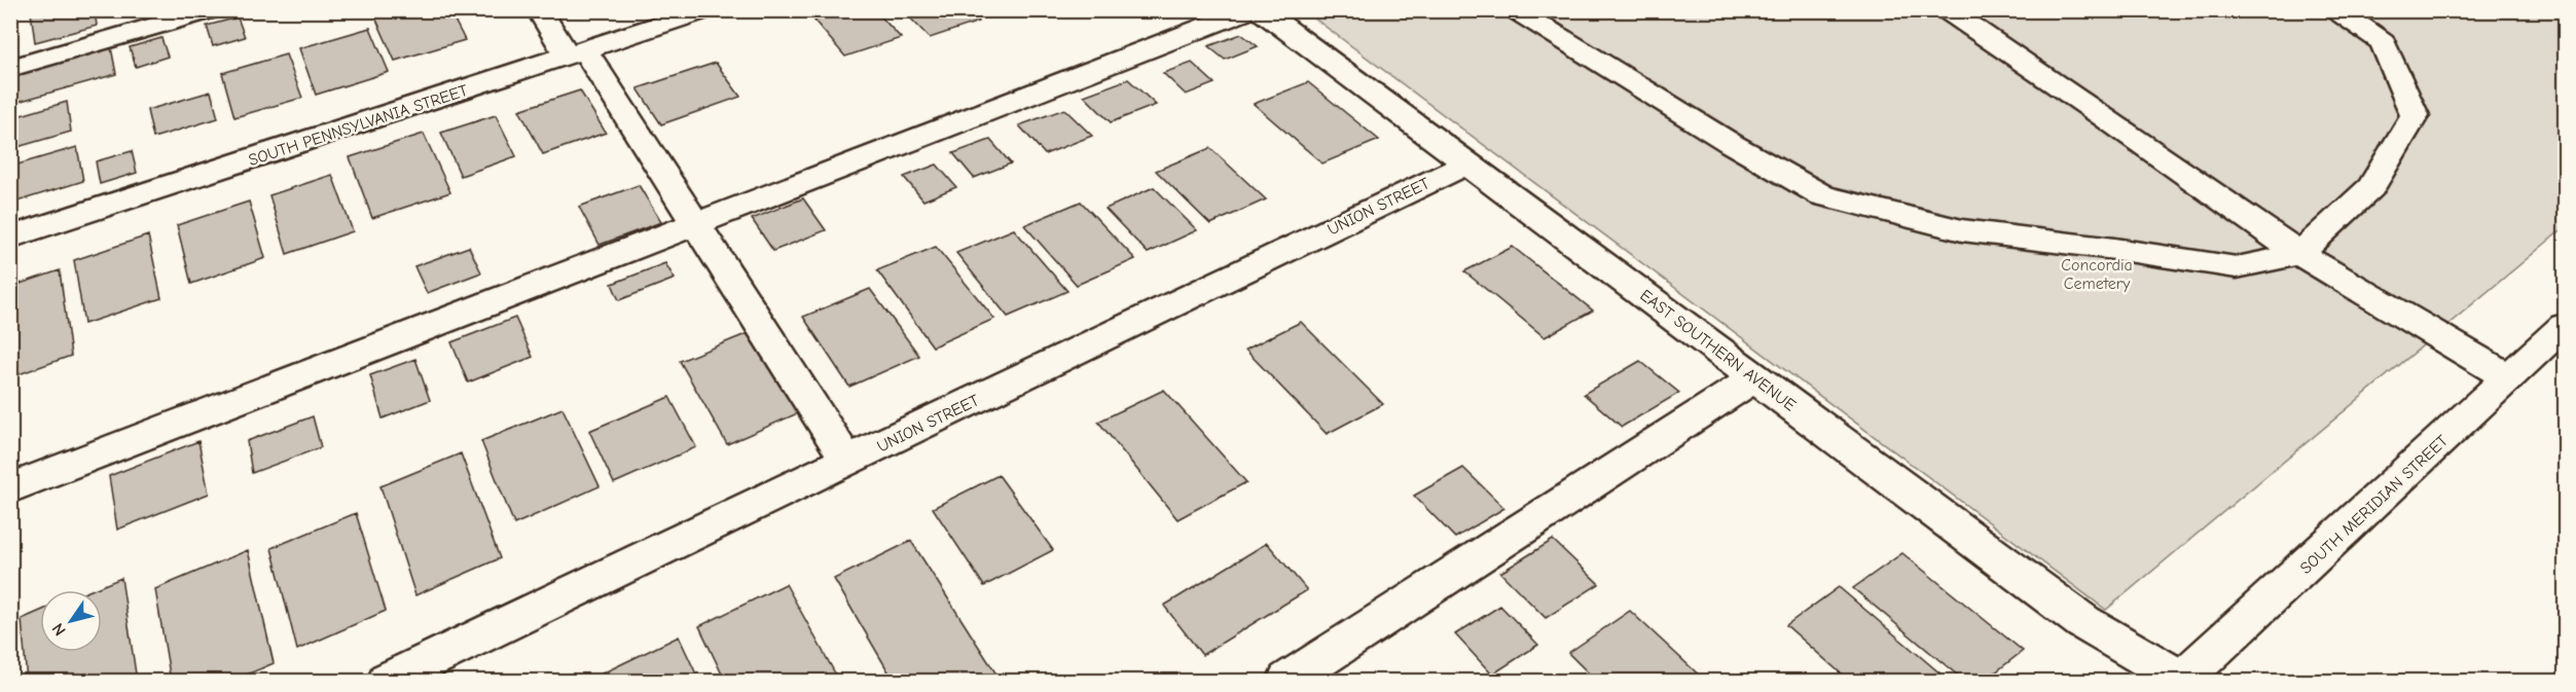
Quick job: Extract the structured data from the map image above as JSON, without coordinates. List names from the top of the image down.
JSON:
{
  "streets": {
    "street": [
      "SOUTH PENNSYLVANIA STREET",
      "UNION STREET",
      "EAST SOUTHERN AVENUE",
      "SOUTH MERIDIAN STREET"
    ]
  },
  "crossings": [
    ["UNION STREET", "EAST SOUTHERN AVENUE"],
    ["EAST SOUTHERN AVENUE", "SOUTH MERIDIAN STREET"]
  ],
  "parks": ["Concordia Cemetery"],
  "north": "bottom left"
}
